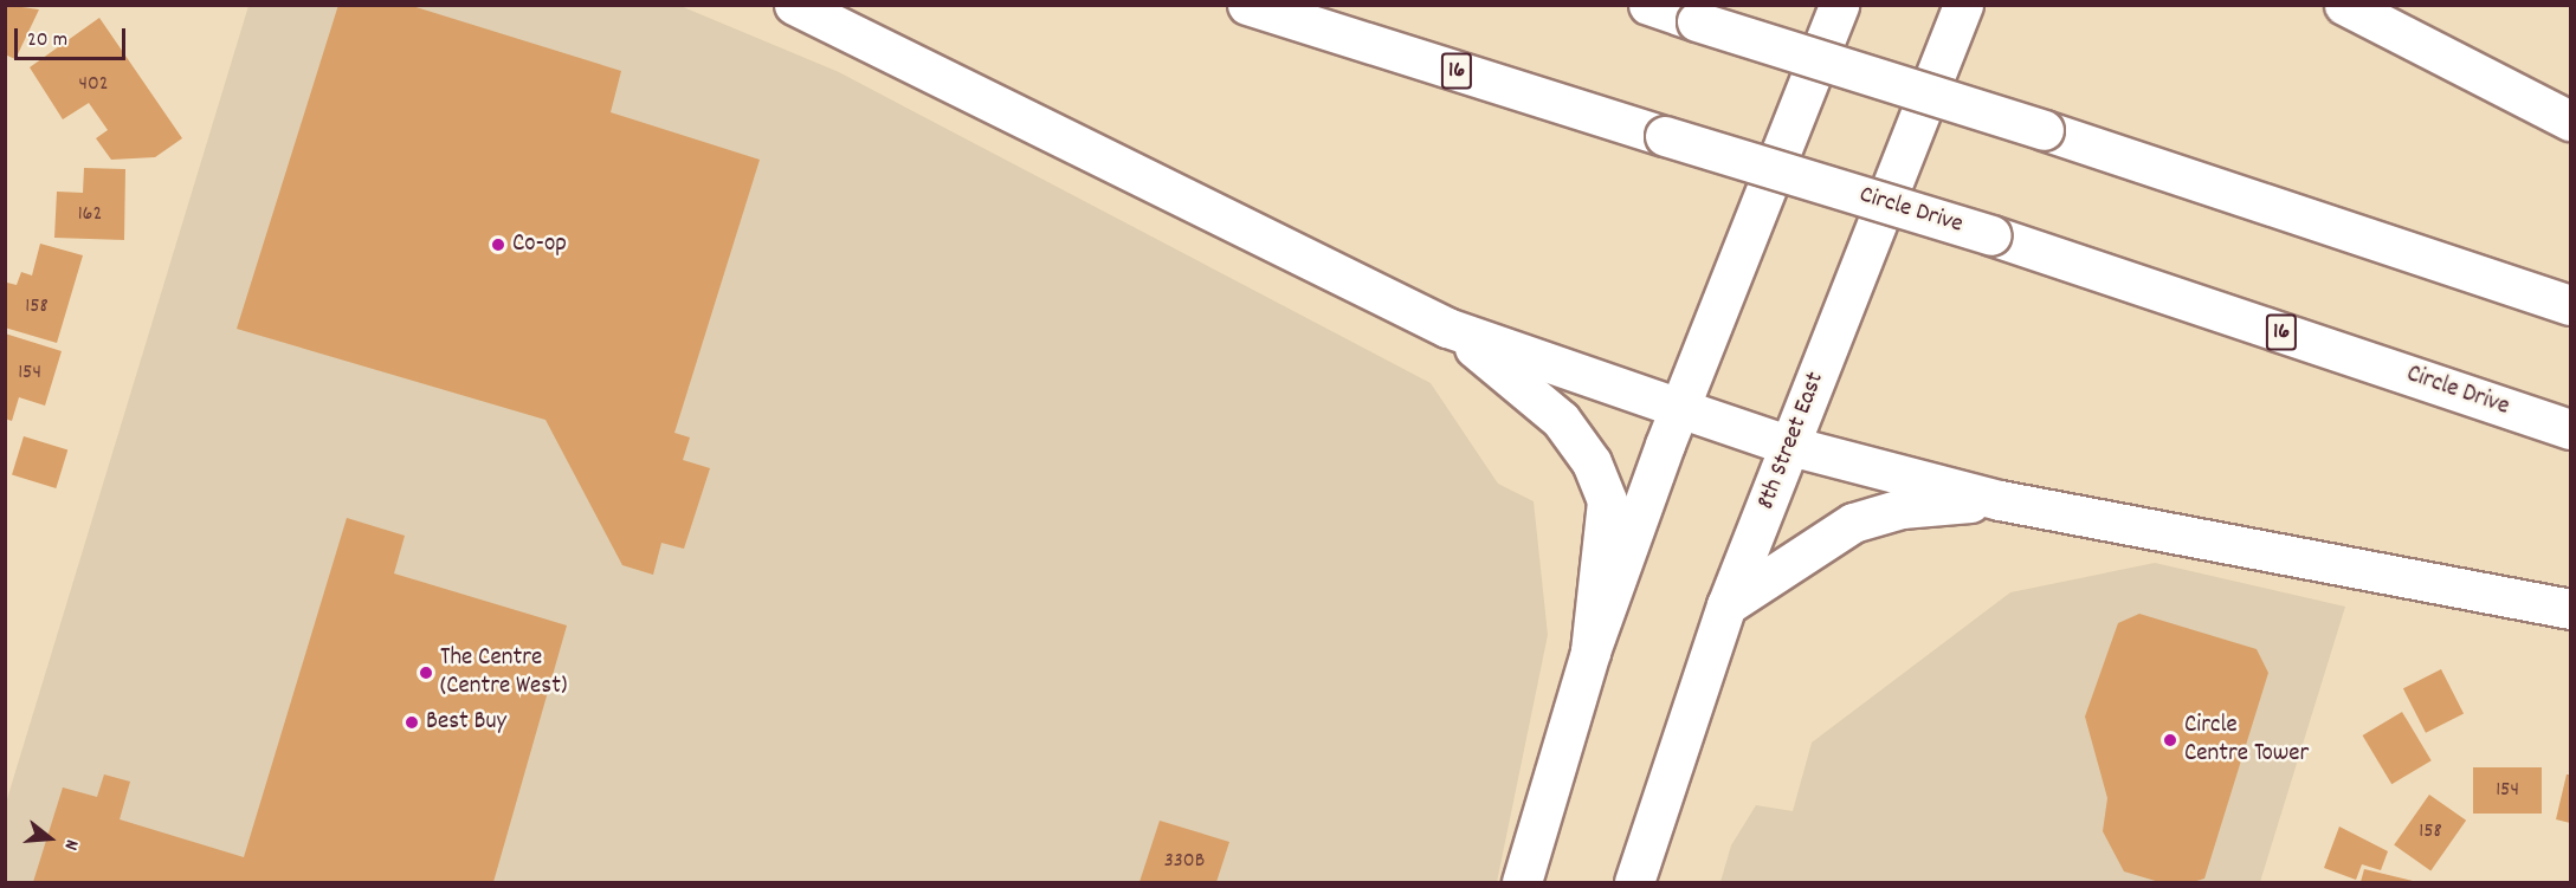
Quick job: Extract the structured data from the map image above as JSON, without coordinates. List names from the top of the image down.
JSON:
{
  "streets": {
    "main road": ["16", "Circle Drive", "8th Street East"]
  },
  "places": [
    "Co-op",
    "The Centre (Centre West)",
    "Best Buy",
    "Circle Centre Tower"
  ],
  "house_numbers": [
    "402",
    "162",
    "158",
    "154",
    "154",
    "158",
    "330B"
  ],
  "scale_bar": "20 m",
  "north": "right"
}
